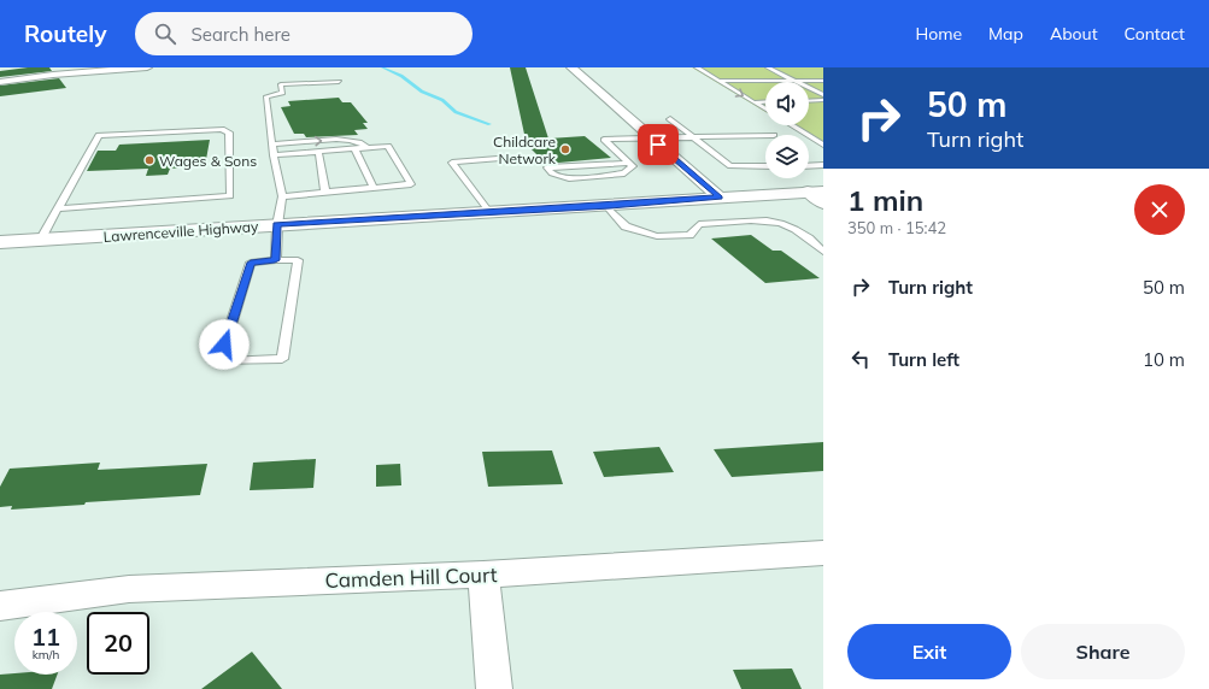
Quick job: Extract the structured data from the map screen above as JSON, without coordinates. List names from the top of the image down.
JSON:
{
  "streets": {
    "main road": ["Lawrenceville Highway"],
    "street": ["Camden Hill Court"]
  },
  "places": ["Childcare Network", "Wages & Sons"],
  "page": {
    "header": "Routely",
    "search": "Search here",
    "nav": [
      "Home",
      "Map",
      "About",
      "Contact"
    ],
    "turn": ["50 m", "Turn right"],
    "heading": ["1 min", "350 m · 15:42"],
    "list": [
      {
        "name": "Turn right",
        "value": "50 m"
      },
      {
        "name": "Turn left",
        "value": "10 m"
      }
    ],
    "speed": "11 km/h",
    "limit": "20",
    "buttons": ["Exit", "Share"]
  }
}
